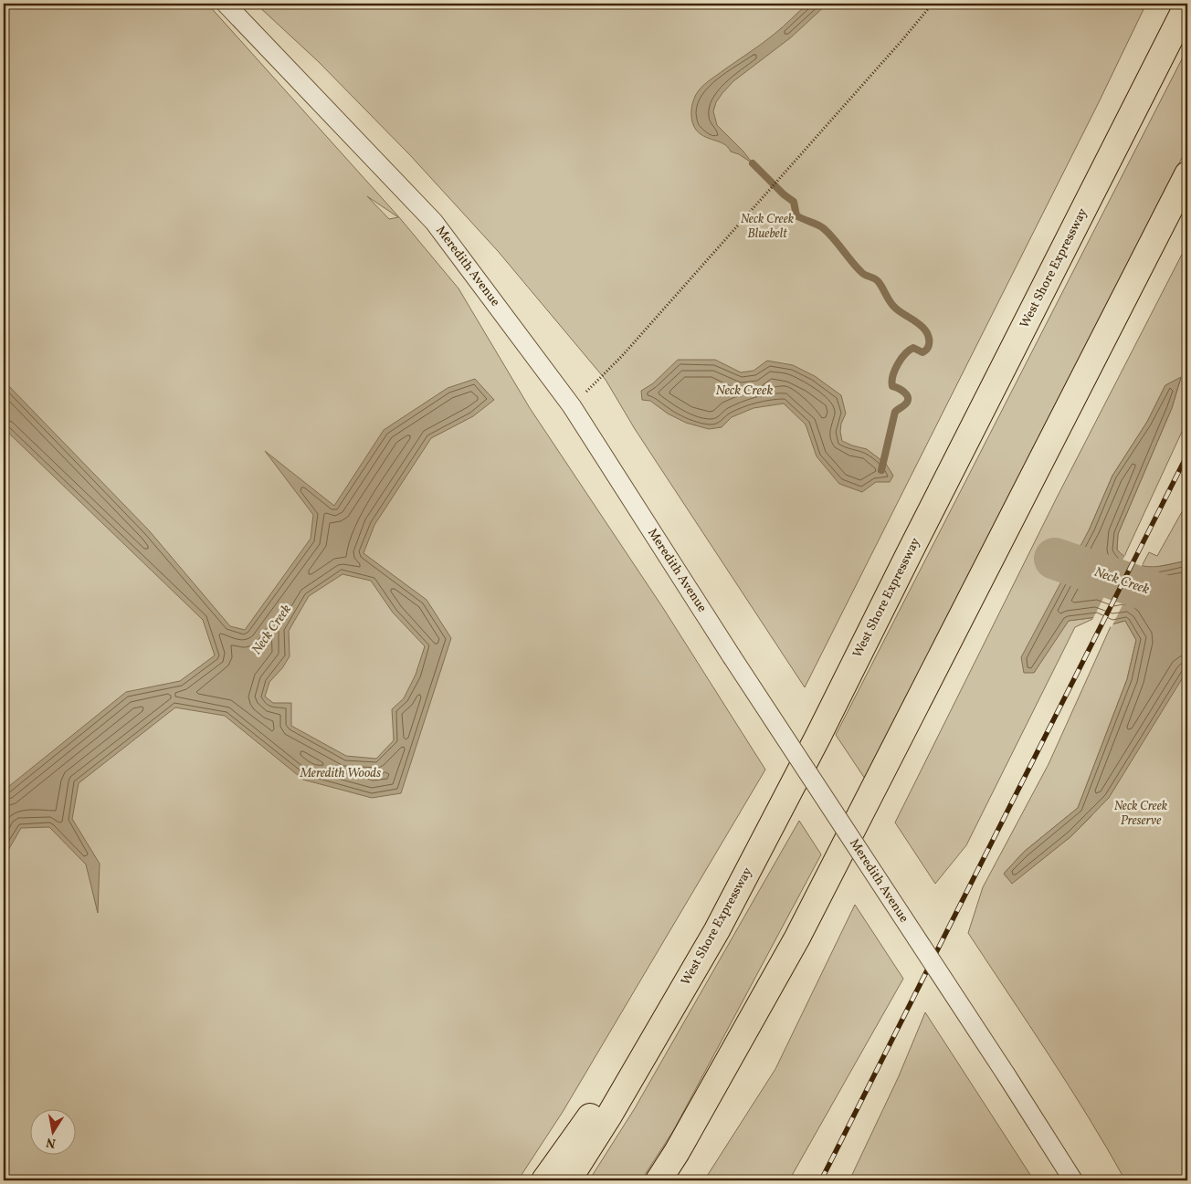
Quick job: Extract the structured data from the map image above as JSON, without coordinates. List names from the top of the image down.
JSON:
{
  "streets": {
    "highway": ["West Shore Expressway"],
    "street": ["Meredith Avenue"]
  },
  "water": ["Neck Creek"],
  "parks": ["Neck Creek Bluebelt", "Meredith Woods", "Neck Creek Preserve"],
  "north": "bottom"
}
